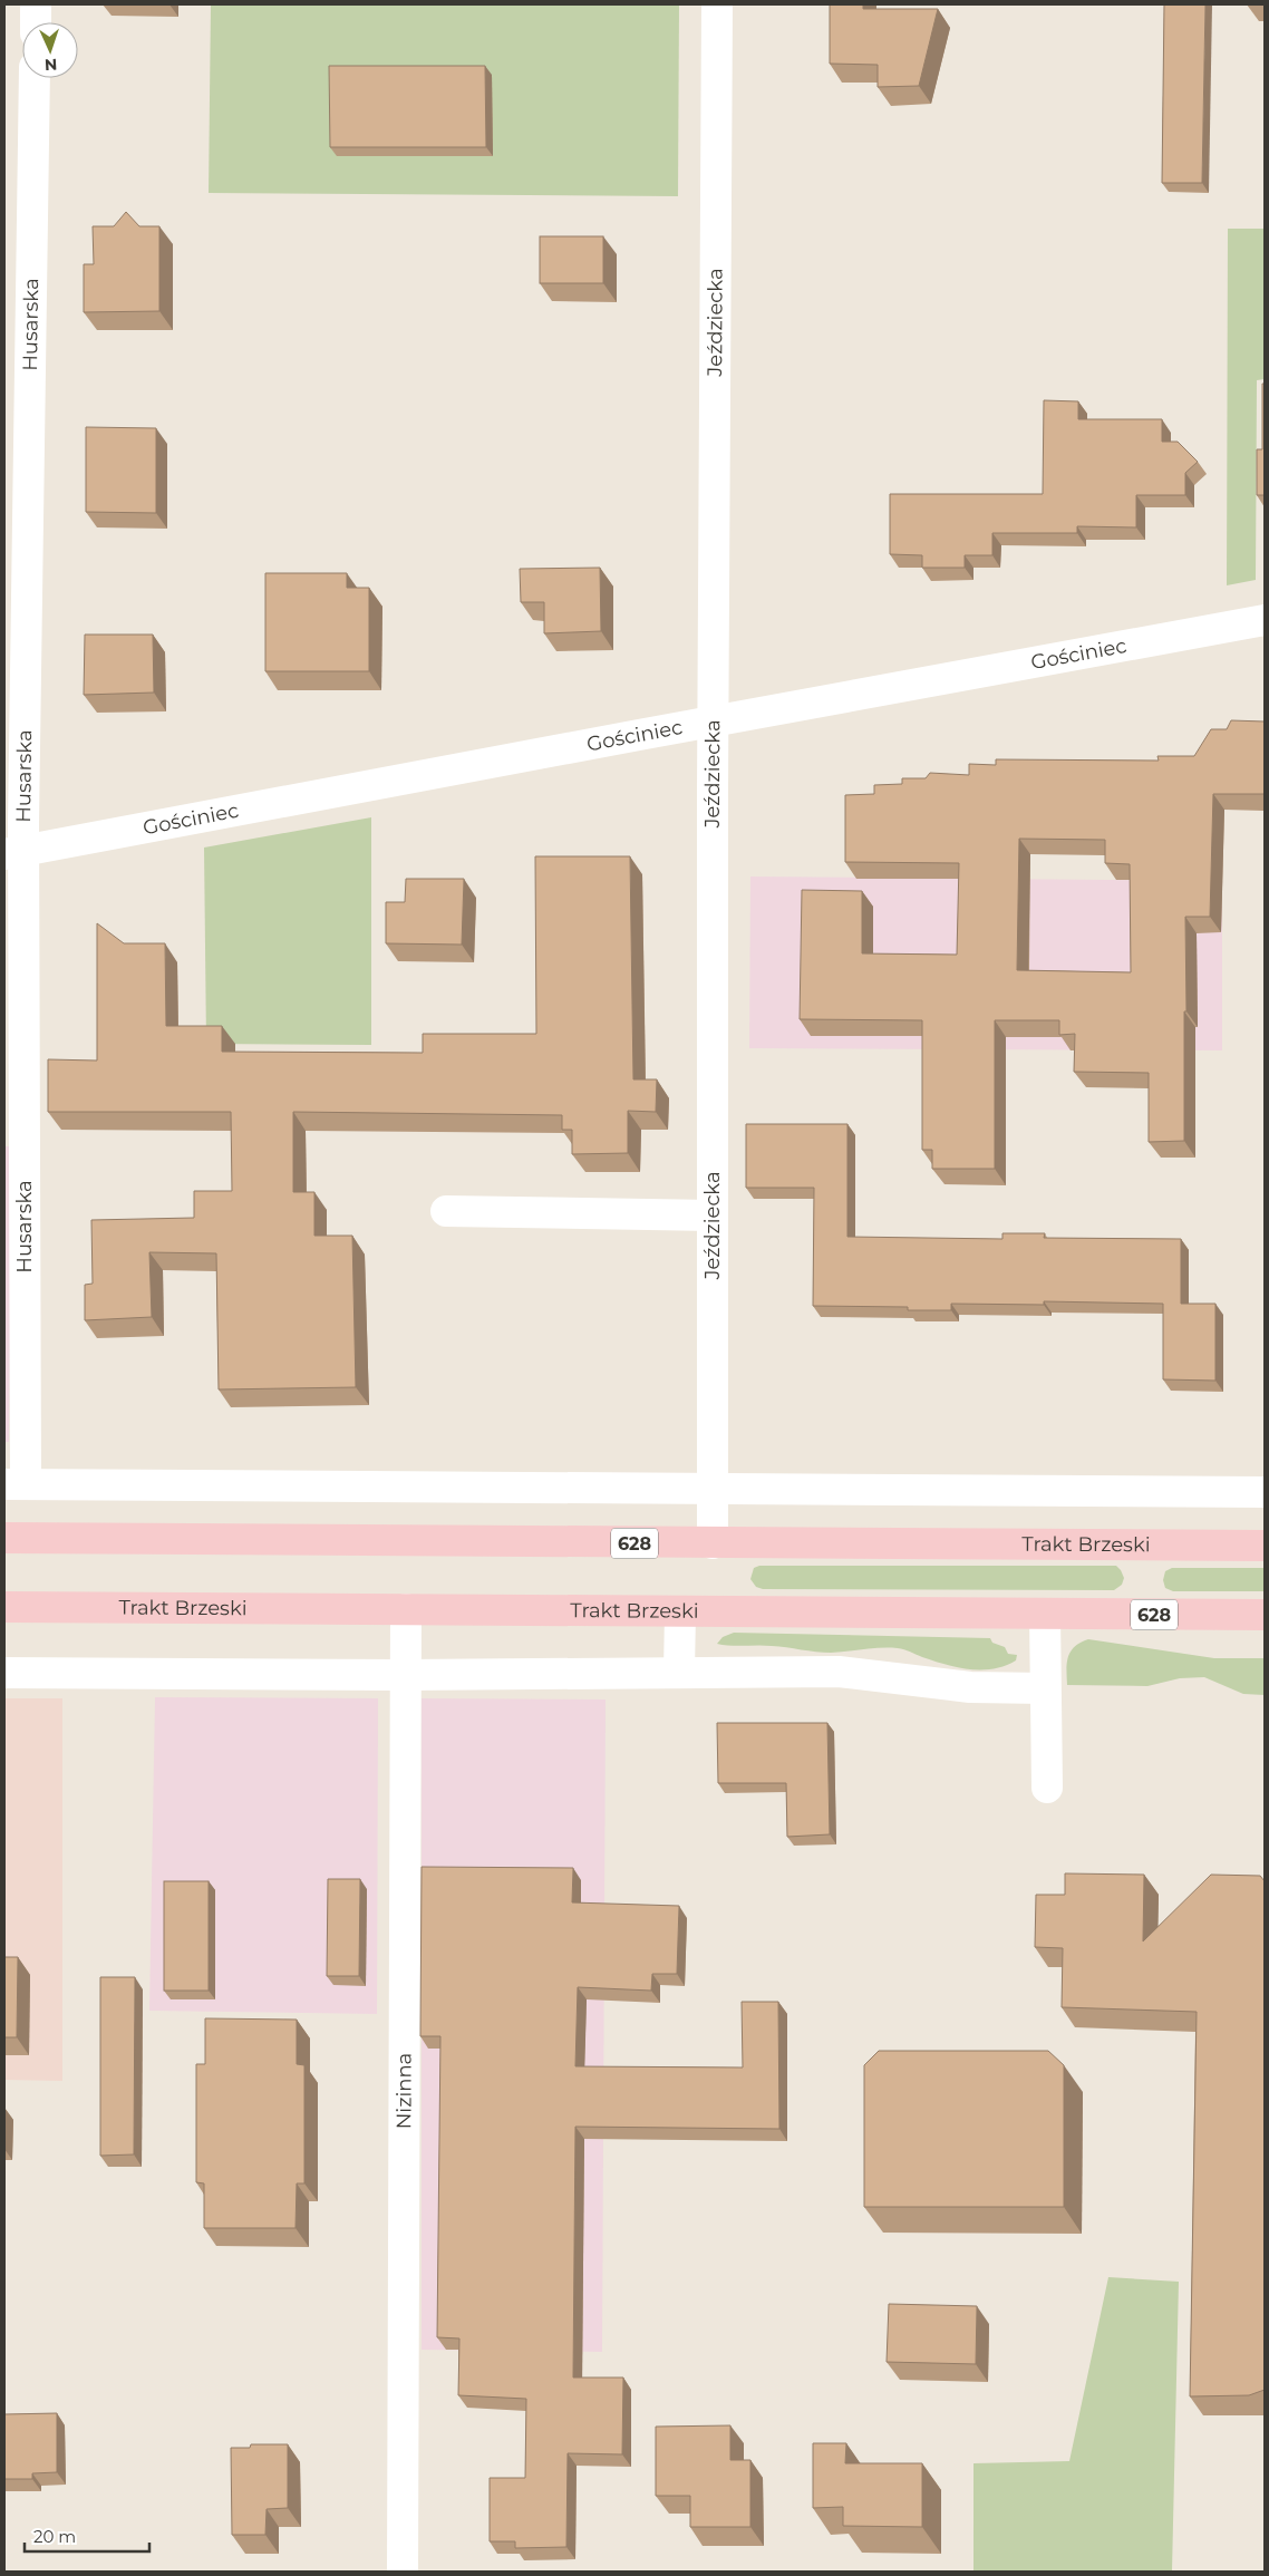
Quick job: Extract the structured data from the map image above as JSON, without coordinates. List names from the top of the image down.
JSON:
{
  "streets": {
    "main road": ["628", "Trakt Brzeski"],
    "street": [
      "Jeździecka",
      "Husarska",
      "Gościniec",
      "Nizinna"
    ]
  },
  "crossings": [
    ["Jeździecka", "Gościniec"],
    ["Jeździecka", "Trakt Brzeski"],
    ["Husarska", "Gościniec"],
    ["Trakt Brzeski", "Nizinna"]
  ],
  "scale_bar": "20 m",
  "north": "bottom"
}
